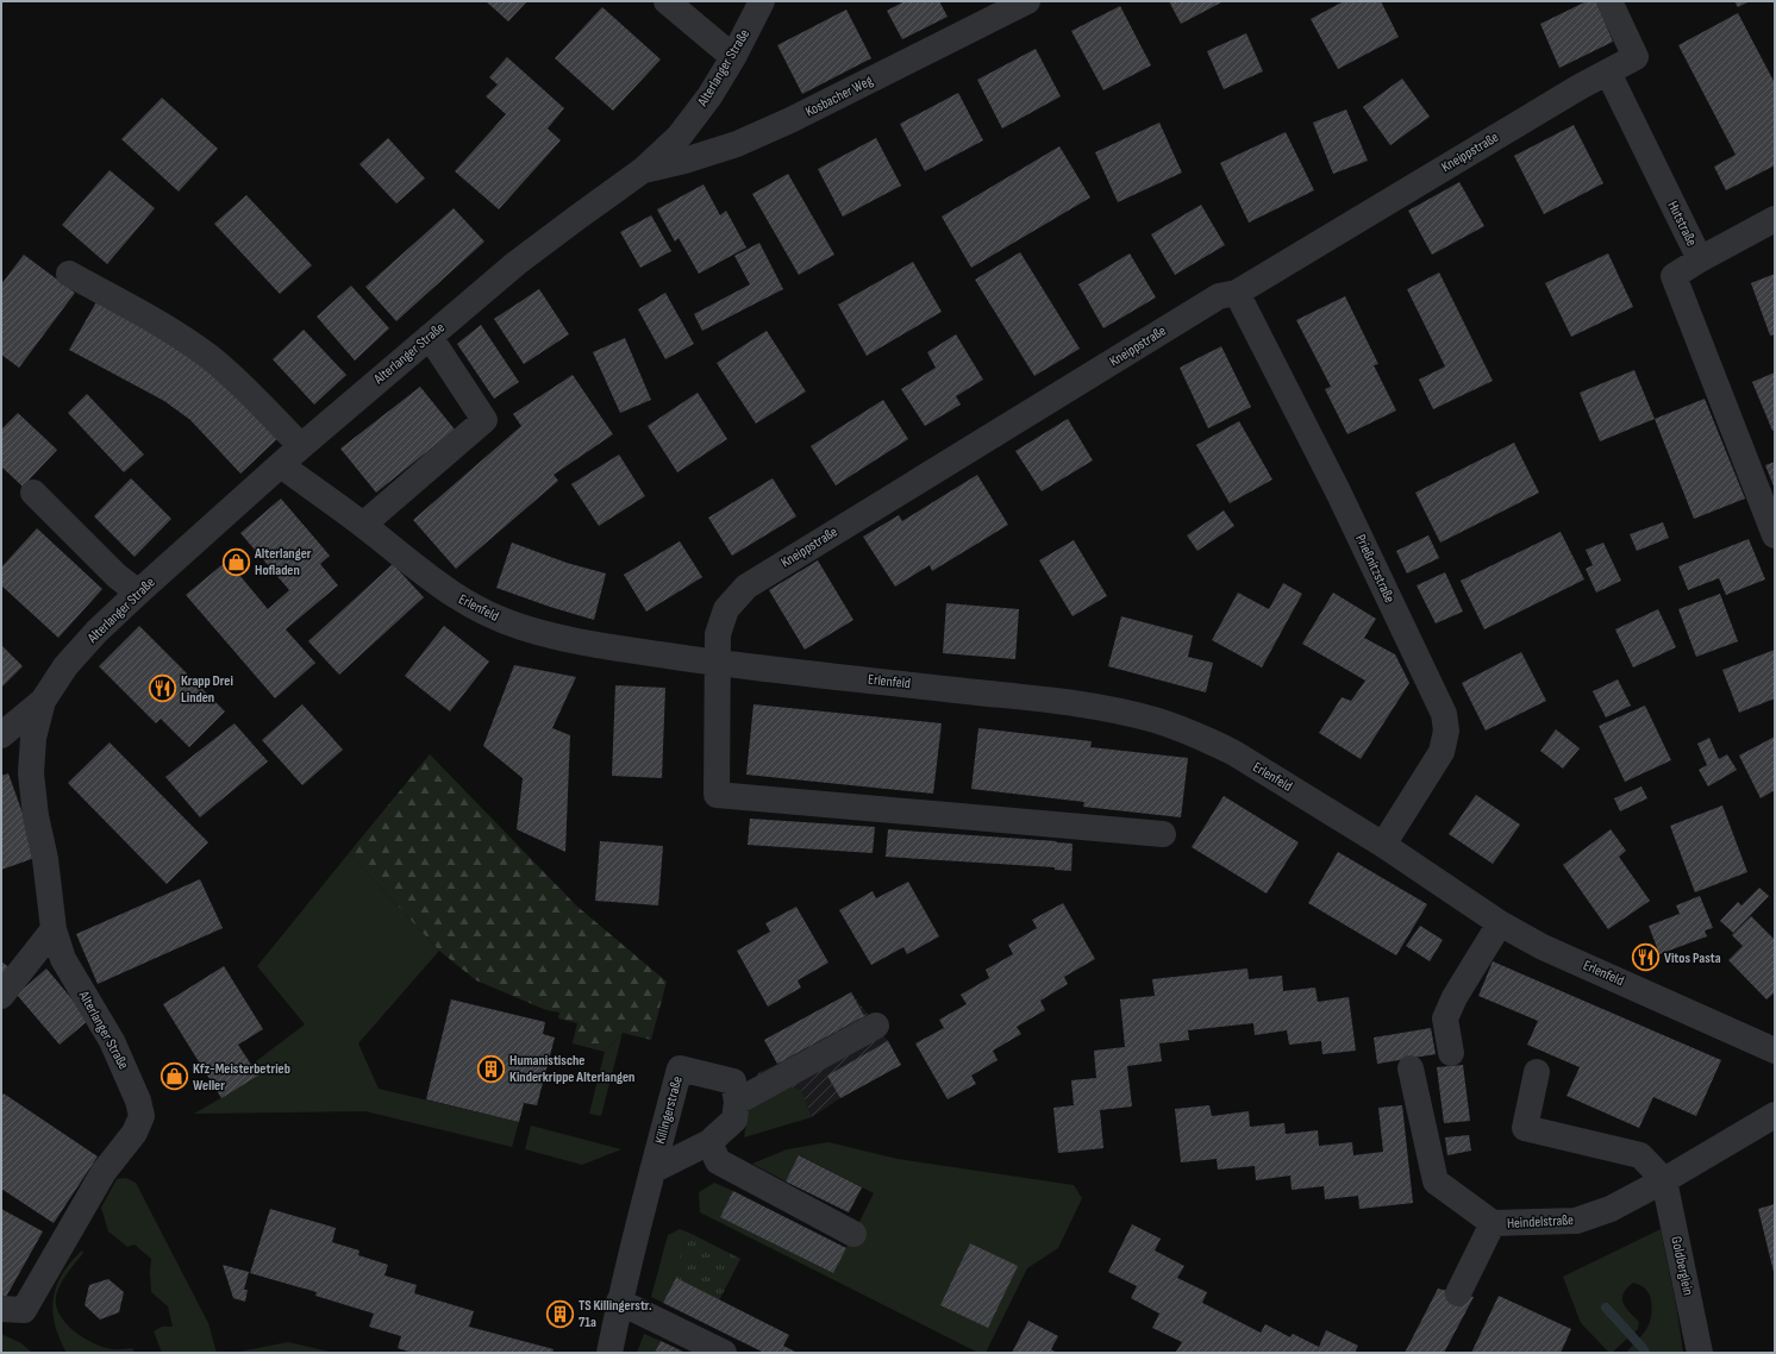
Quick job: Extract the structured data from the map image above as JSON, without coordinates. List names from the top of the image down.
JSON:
{
  "streets": {
    "street": [
      "Alterlanger Straße",
      "Kosbacher Weg",
      "Kneippstraße",
      "Hutstraße",
      "Prießnitzstraße",
      "Erlenfeld",
      "Killingerstraße",
      "Heindelstraße",
      "Goldberglein"
    ]
  },
  "crossings": [
    ["Alterlanger Straße", "Kosbacher Weg"],
    ["Alterlanger Straße", "Erlenfeld"],
    ["Kneippstraße", "Hutstraße"],
    ["Kneippstraße", "Prießnitzstraße"],
    ["Kneippstraße", "Erlenfeld"],
    ["Prießnitzstraße", "Erlenfeld"],
    ["Heindelstraße", "Goldberglein"]
  ],
  "places": {
    "shop": ["Alterlanger Hofladen", "Kfz-Meisterbetrieb Weller"],
    "restaurant": ["Krapp Drei Linden", "Vitos Pasta"],
    "building": ["Humanistische Kinderkrippe Alterlangen", "TS Killingerstr. 71a"]
  }
}
